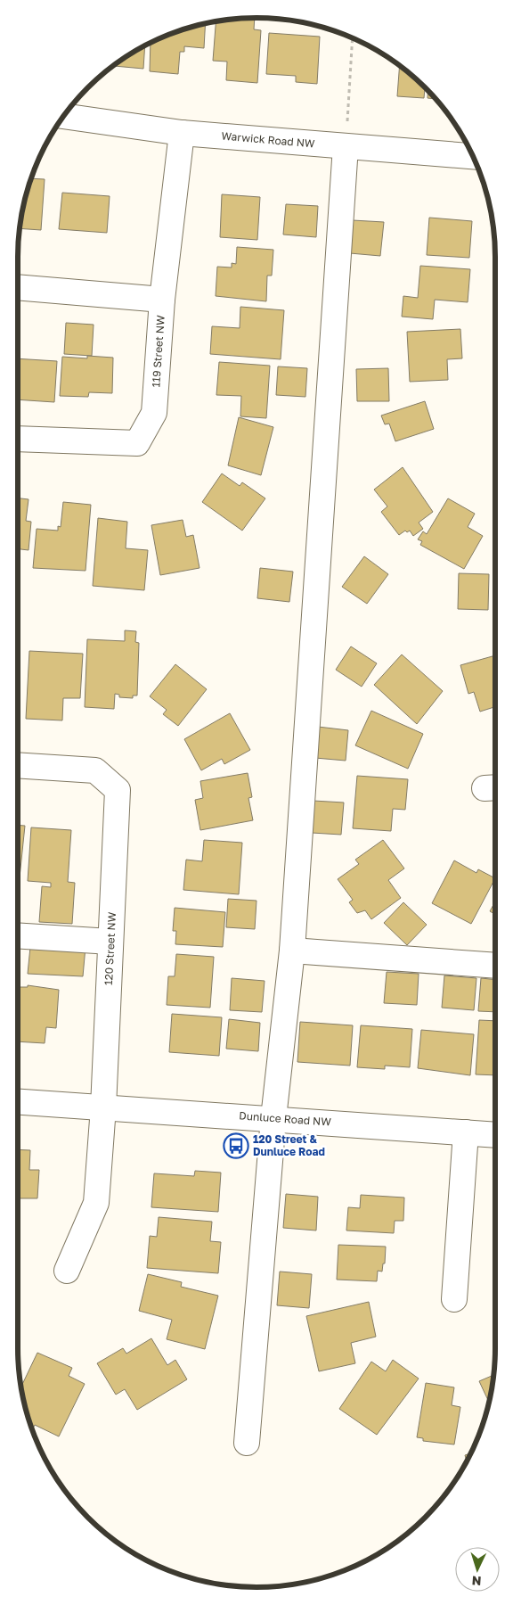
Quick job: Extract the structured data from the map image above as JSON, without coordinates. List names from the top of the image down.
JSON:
{
  "streets": {
    "street": [
      "Warwick Road NW",
      "119 Street NW",
      "120 Street NW",
      "Dunluce Road NW"
    ]
  },
  "crossings": [
    ["Warwick Road NW", "119 Street NW"],
    ["120 Street NW", "Dunluce Road NW"]
  ],
  "places": {
    "bus stop": ["120 Street & Dunluce Road"]
  },
  "north": "bottom"
}
